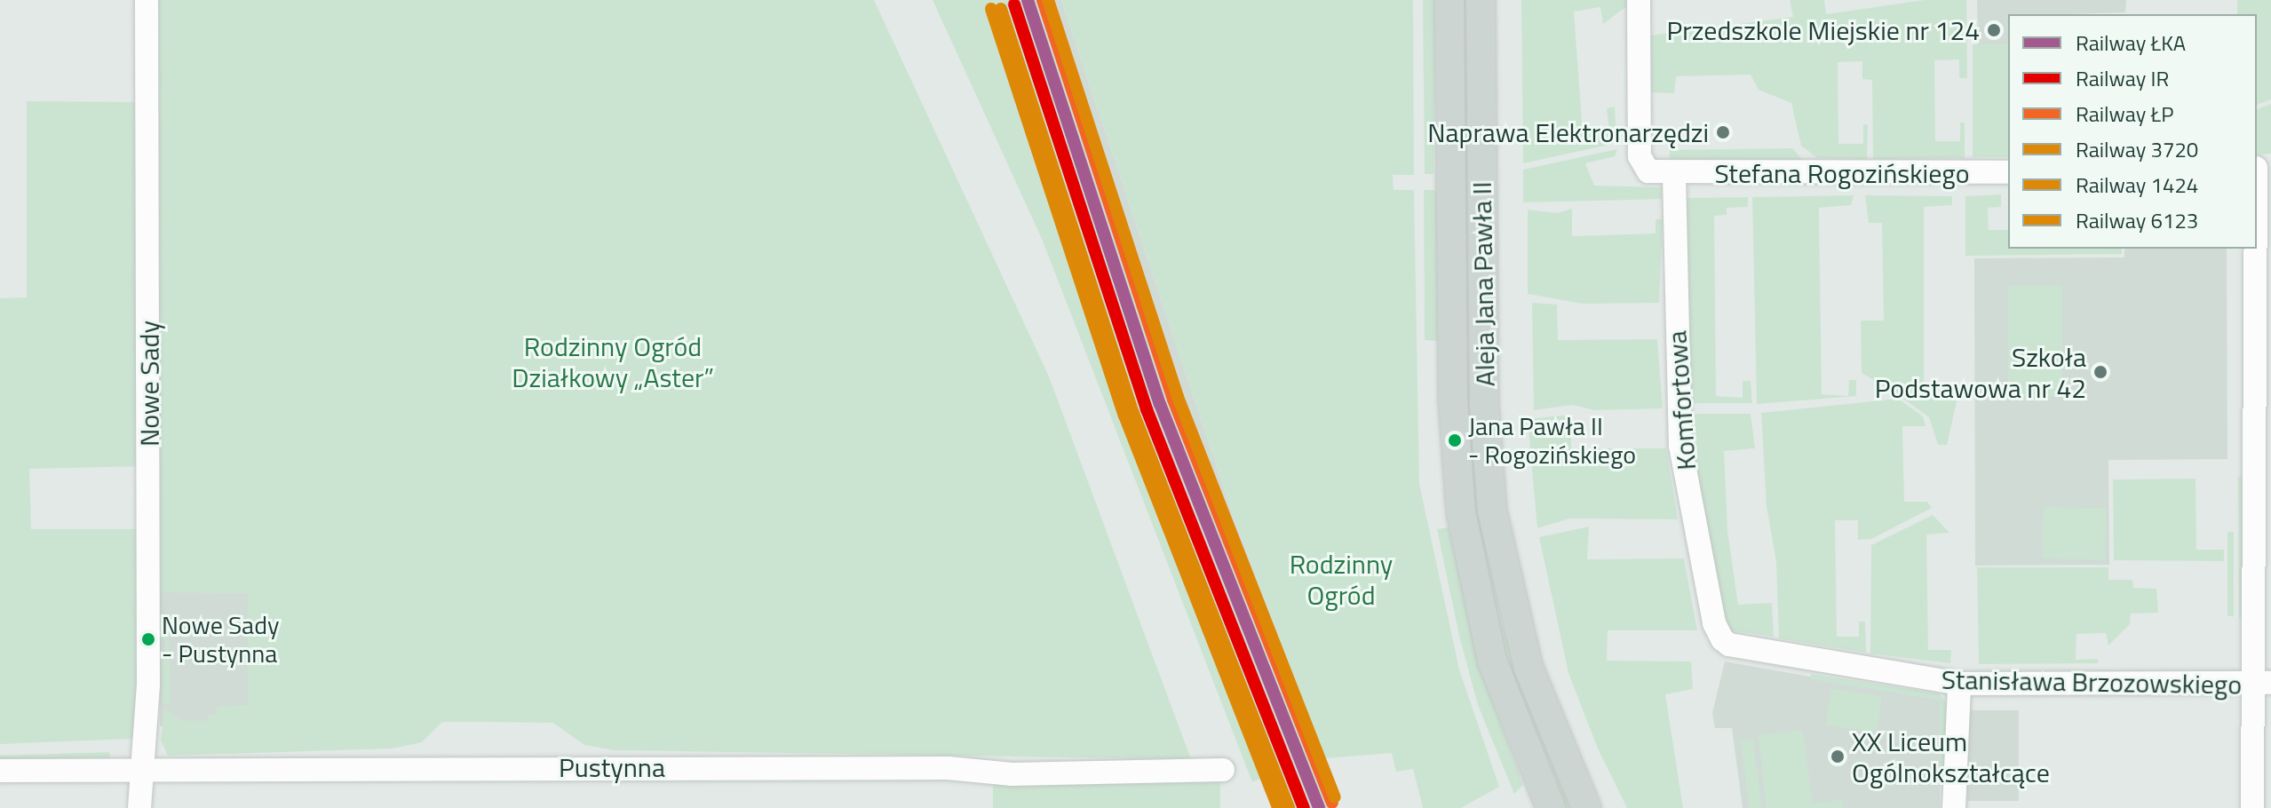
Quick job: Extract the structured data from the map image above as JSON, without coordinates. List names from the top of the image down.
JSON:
{
  "streets": {
    "main road": ["Aleja Jana Pawła II"],
    "street": [
      "Stefana Rogozińskiego",
      "Nowe Sady",
      "Komfortowa",
      "Stanisława Brzozowskiego",
      "Pustynna"
    ]
  },
  "crossings": [
    ["Stefana Rogozińskiego", "Komfortowa"],
    ["Nowe Sady", "Pustynna"],
    ["Komfortowa", "Stanisława Brzozowskiego"]
  ],
  "parks": ["Rodzinny Ogród Działkowy „Aster”", "Rodzinny Ogród"],
  "places": [
    "Przedszkole Miejskie nr 124",
    "Naprawa Elektronarzędzi",
    "Szkoła Podstawowa nr 42",
    "Jana Pawła II - Rogozińskiego",
    "Nowe Sady - Pustynna",
    "XX Liceum Ogólnokształcące"
  ],
  "lines": [
    "rail line ŁKA",
    "rail line ŁP",
    "rail line 6123",
    "rail line IR",
    "rail line 3720",
    "rail line 1424"
  ],
  "legend": [
    "Railway ŁKA",
    "Railway IR",
    "Railway ŁP",
    "Railway 3720",
    "Railway 1424",
    "Railway 6123"
  ]
}
